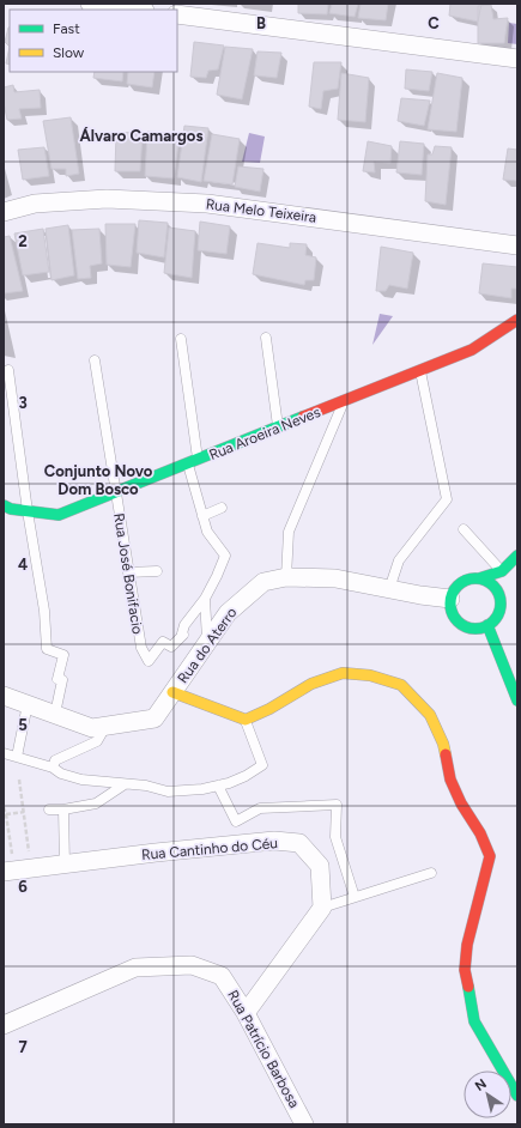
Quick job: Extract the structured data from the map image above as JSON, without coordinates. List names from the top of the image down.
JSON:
{
  "streets": {
    "street": [
      "Rua Melo Teixeira",
      "Rua Aroeira Neves",
      "Rua do Aterro",
      "Rua Cantinho do Céu",
      "Rua Patrício Barbosa"
    ],
    "lane": ["Rua José Bonifacio"]
  },
  "crossings": [
    ["Rua Aroeira Neves", "Rua José Bonifacio"]
  ],
  "districts": ["Álvaro Camargos", "Conjunto Novo Dom Bosco"],
  "legend": ["Fast", "Slow"],
  "north": "top left",
  "grid": {
    "columns": ["B", "C"],
    "rows": [
      "2",
      "3",
      "4",
      "5",
      "6",
      "7"
    ]
  }
}
